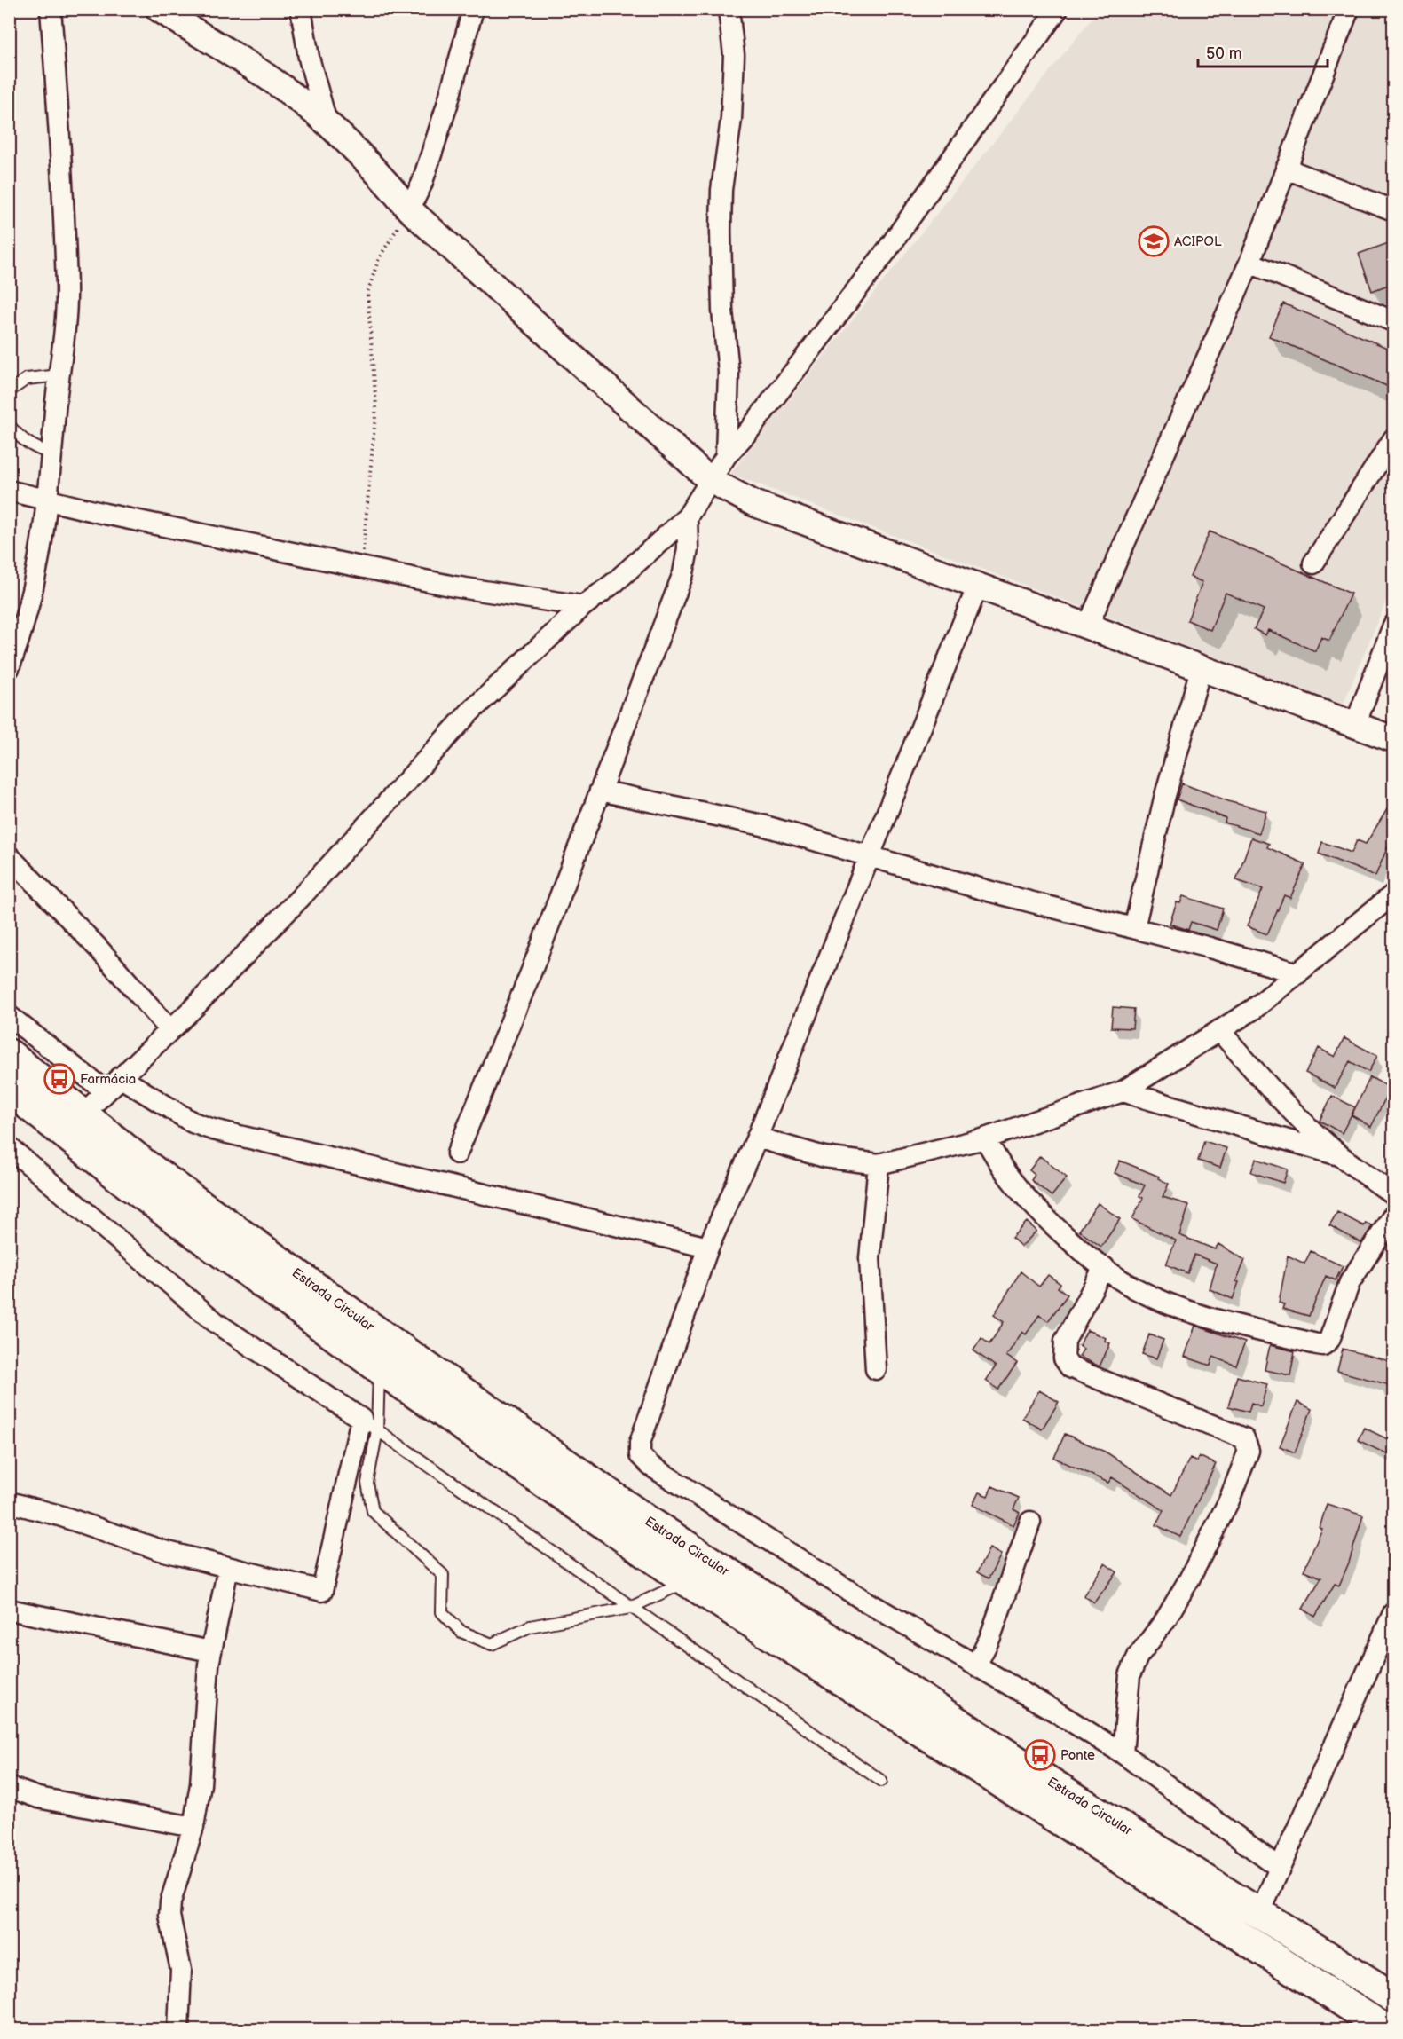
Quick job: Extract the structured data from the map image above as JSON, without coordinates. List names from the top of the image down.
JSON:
{
  "streets": {
    "main road": ["Estrada Circular"]
  },
  "places": {
    "school or university": ["ACIPOL"],
    "bus stop": ["Farmácia", "Ponte"]
  },
  "scale_bar": "50 m"
}
